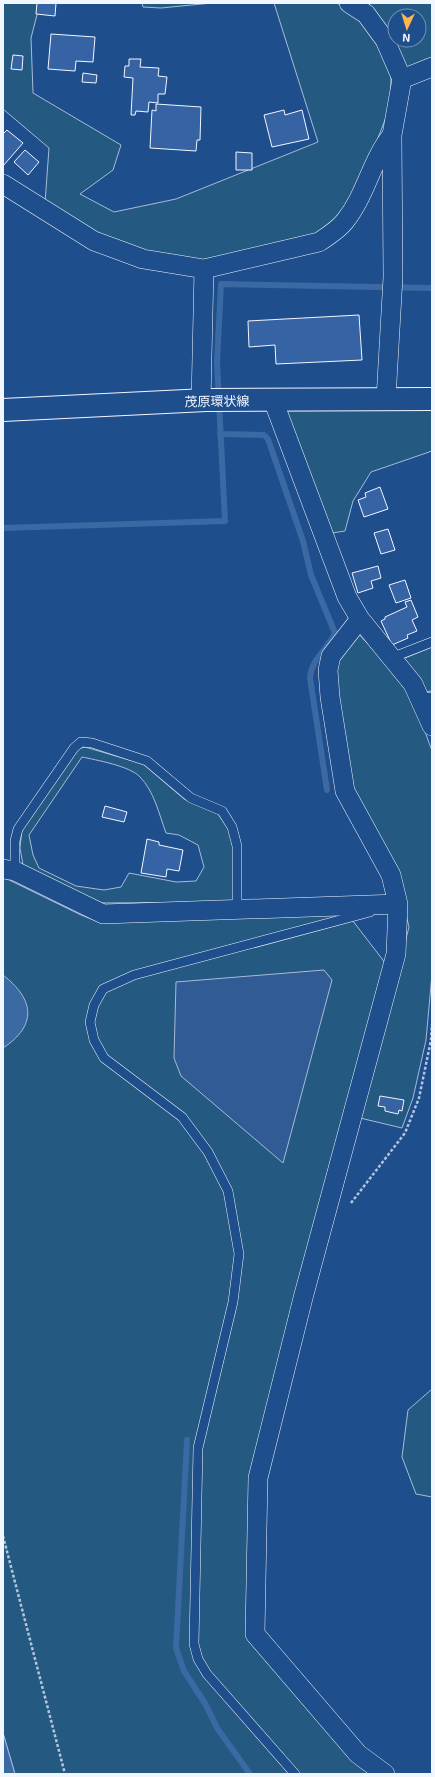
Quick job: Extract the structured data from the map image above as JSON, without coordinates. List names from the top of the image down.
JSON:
{
  "streets": {
    "main road": ["茂原環状線"]
  },
  "north": "bottom"
}
